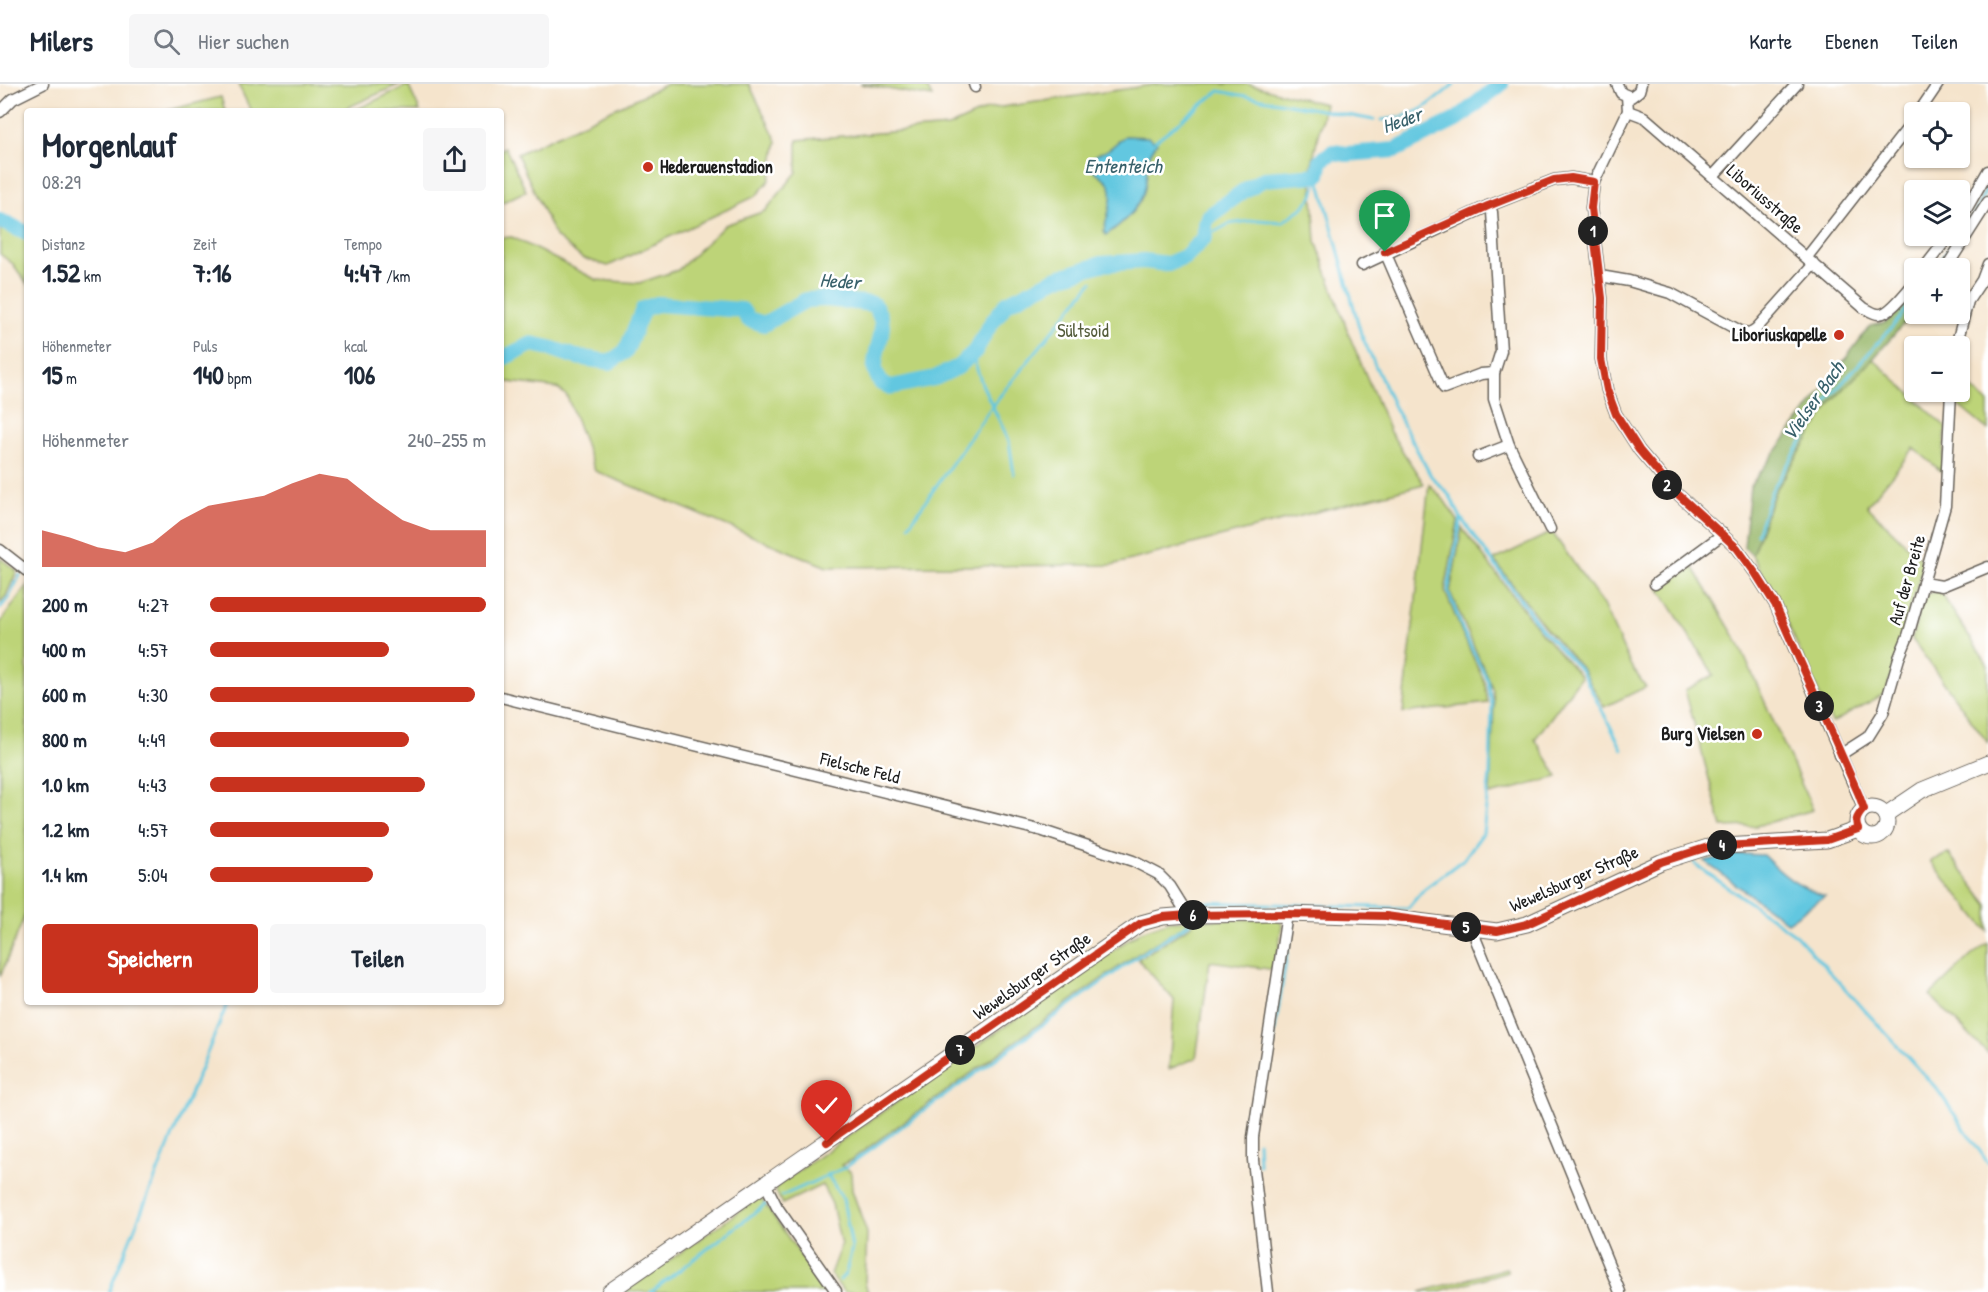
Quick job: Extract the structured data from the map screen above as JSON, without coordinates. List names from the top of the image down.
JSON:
{
  "streets": {
    "main road": ["Wewelsburger Straße"],
    "street": ["Liboriusstraße", "Auf der Breite", "Fielsche Feld"]
  },
  "crossings": [
    ["Fielsche Feld", "Wewelsburger Straße"]
  ],
  "water": ["Heder", "Ententeich", "Vielser Bach"],
  "parks": ["Sültsoid"],
  "places": ["Hederauenstadion", "Liboriuskapelle", "Burg Vielsen"],
  "page": {
    "header": "Milers",
    "search": "Hier suchen",
    "nav": ["Karte", "Ebenen", "Teilen"],
    "map_buttons": ["+", "−"],
    "heading": ["Morgenlauf", "08:29"],
    "stats": [
      ["Distanz", "1.52 km"],
      ["Zeit", "7:16"],
      ["Tempo", "4:47 /km"],
      ["Höhenmeter", "15 m"],
      ["Puls", "140 bpm"],
      ["kcal", "106"]
    ],
    "pins": [
      "1",
      "2",
      "3",
      "4",
      "6",
      "5",
      "7"
    ],
    "chart": ["Höhenmeter", "240–255 m"],
    "list": [
      {
        "name": "200 m",
        "note": "4:27"
      },
      {
        "name": "400 m",
        "note": "4:57"
      },
      {
        "name": "600 m",
        "note": "4:30"
      },
      {
        "name": "800 m",
        "note": "4:49"
      },
      {
        "name": "1.0 km",
        "note": "4:43"
      },
      {
        "name": "1.2 km",
        "note": "4:57"
      },
      {
        "name": "1.4 km",
        "note": "5:04"
      }
    ],
    "buttons": ["Speichern", "Teilen"]
  }
}
